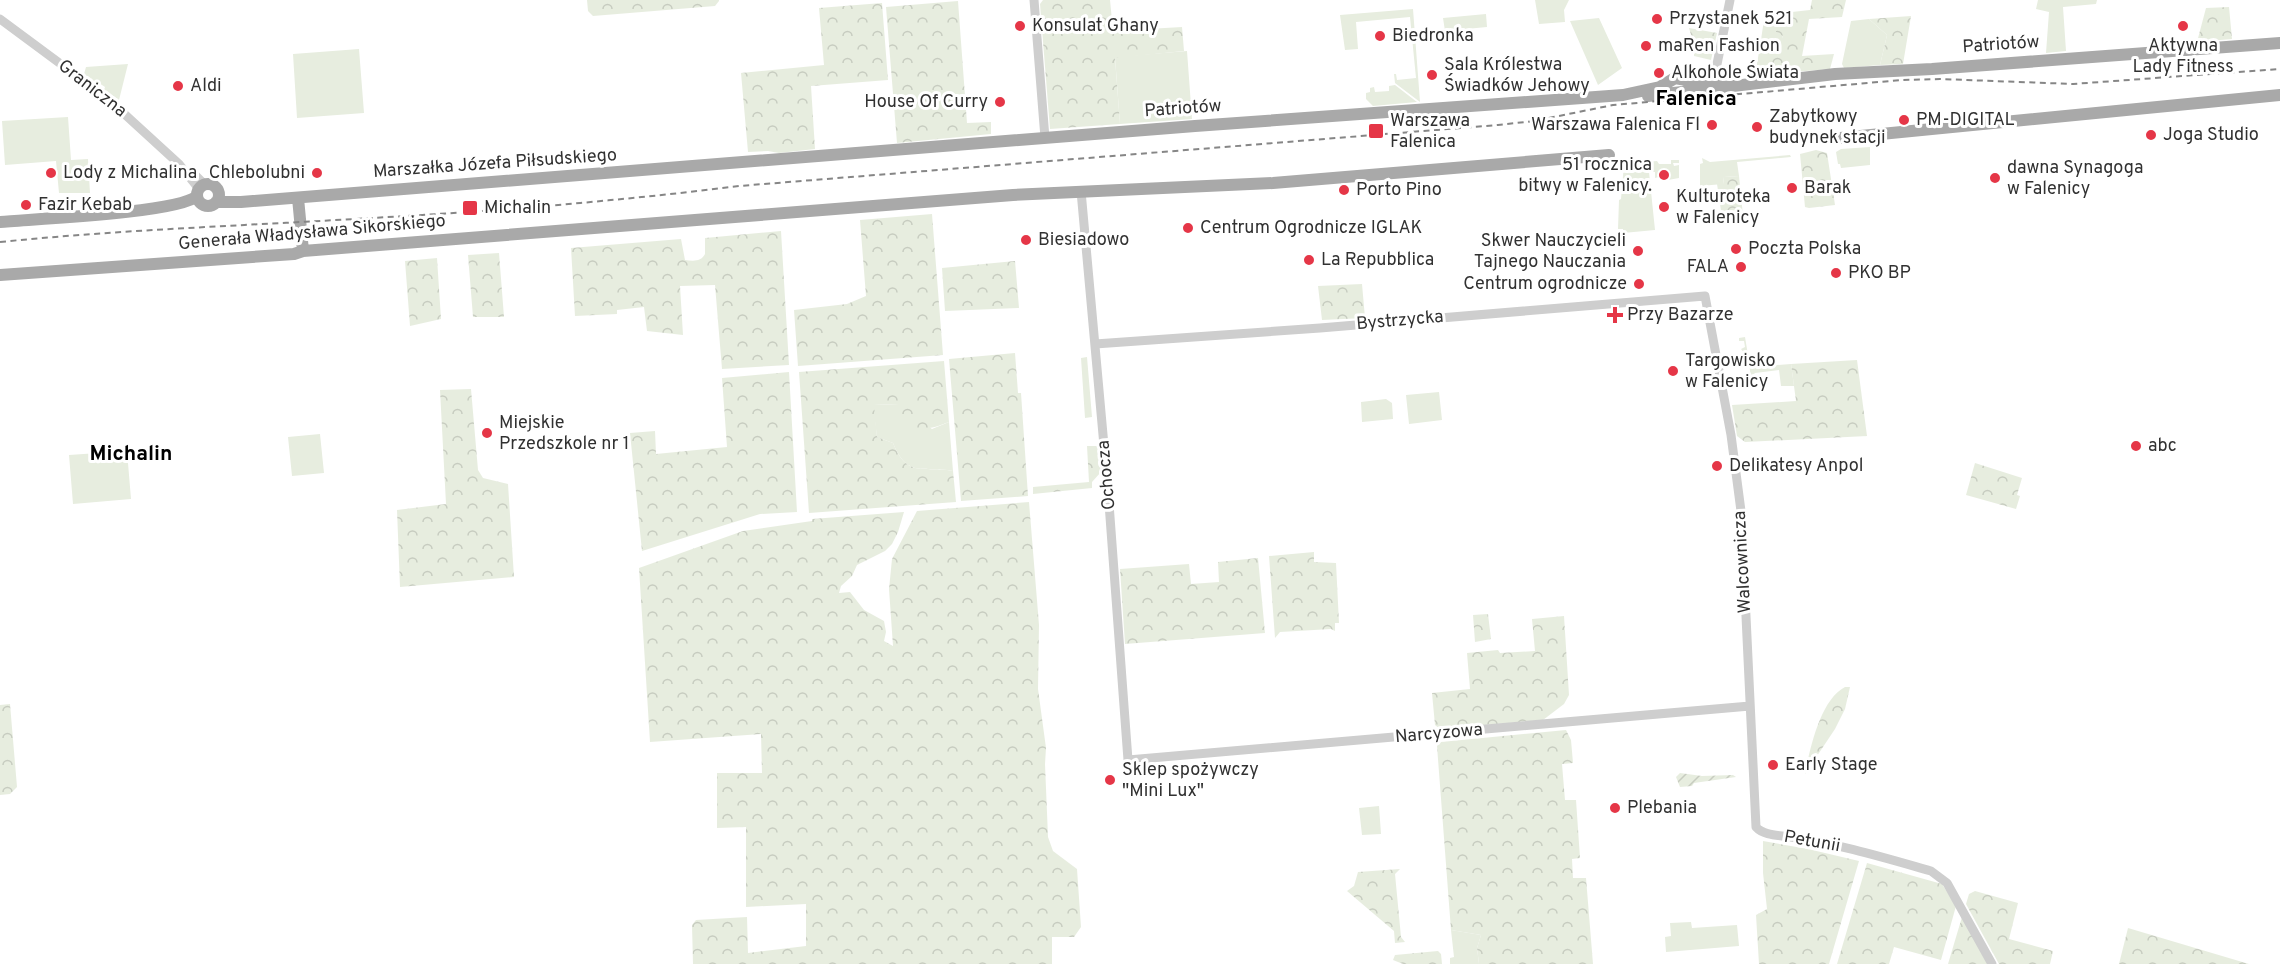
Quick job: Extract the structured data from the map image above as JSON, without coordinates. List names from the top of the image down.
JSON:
{
  "streets": {
    "main road": ["Patriotów", "Marszałka Józefa Piłsudskiego", "Generała Władysława Sikorskiego"],
    "street": [
      "Graniczna",
      "Bystrzycka",
      "Ochocza",
      "Walcownicza",
      "Narcyzowa",
      "Petunii"
    ]
  },
  "crossings": [
    ["Patriotów", "Marszałka Józefa Piłsudskiego"],
    ["Graniczna", "Marszałka Józefa Piłsudskiego"],
    ["Generała Władysława Sikorskiego", "Ochocza"],
    ["Bystrzycka", "Ochocza"],
    ["Bystrzycka", "Walcownicza"],
    ["Ochocza", "Narcyzowa"],
    ["Walcownicza", "Narcyzowa"],
    ["Walcownicza", "Petunii"]
  ],
  "districts": ["Falenica", "Michalin"],
  "places": {
    "other": [
      "Przystanek 521",
      "Konsulat Ghany",
      "Aktywna Lady Fitness",
      "Biedronka",
      "maRen Fashion",
      "Alkohole Świata",
      "Sala Królestwa Świadków Jehowy",
      "Aldi",
      "House Of Curry",
      "PM-DIGITAL",
      "Warszawa Falenica Fl",
      "Zabytkowy budynek stacji",
      "Joga Studio",
      "Lody z Michalina",
      "Chlebolubni",
      "51 rocznica bitwy w Falenicy.",
      "dawna Synagoga w Falenicy",
      "Barak",
      "Porto Pino",
      "Fazir Kebab",
      "Kulturoteka w Falenicy",
      "Centrum Ogrodnicze IGLAK",
      "Biesiadowo",
      "Poczta Polska",
      "Skwer Nauczycieli Tajnego Nauczania",
      "La Repubblica",
      "FALA",
      "PKO BP",
      "Centrum ogrodnicze",
      "Targowisko w Falenicy",
      "Miejskie Przedszkole nr 1",
      "abc",
      "Delikatesy Anpol",
      "Early Stage",
      "Sklep spożywczy \"Mini Lux\"",
      "Plebania"
    ],
    "transit": ["Warszawa Falenica", "Michalin"],
    "health": ["Przy Bazarze"]
  }
}
